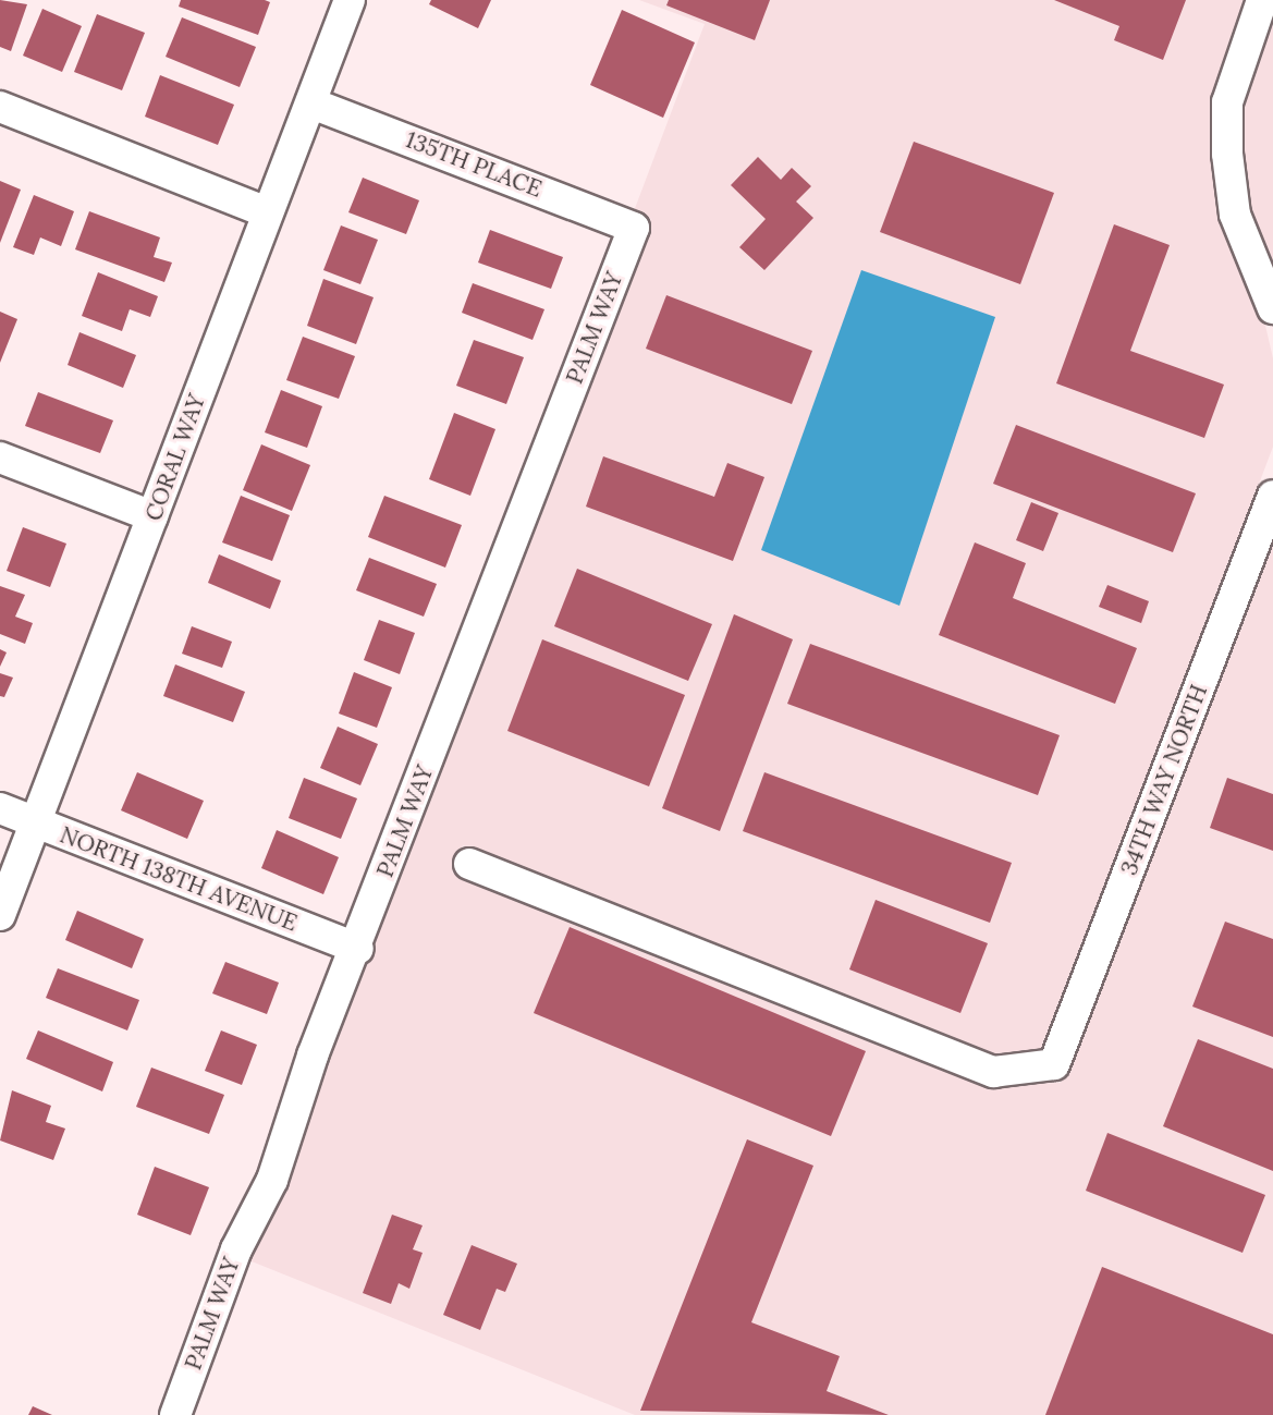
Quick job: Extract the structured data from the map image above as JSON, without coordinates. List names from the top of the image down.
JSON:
{
  "streets": {
    "street": [
      "135TH PLACE",
      "PALM WAY",
      "CORAL WAY",
      "34TH WAY NORTH",
      "NORTH 138TH AVENUE"
    ]
  },
  "crossings": [
    ["135TH PLACE", "PALM WAY"],
    ["135TH PLACE", "CORAL WAY"],
    ["PALM WAY", "NORTH 138TH AVENUE"],
    ["CORAL WAY", "NORTH 138TH AVENUE"]
  ]
}
